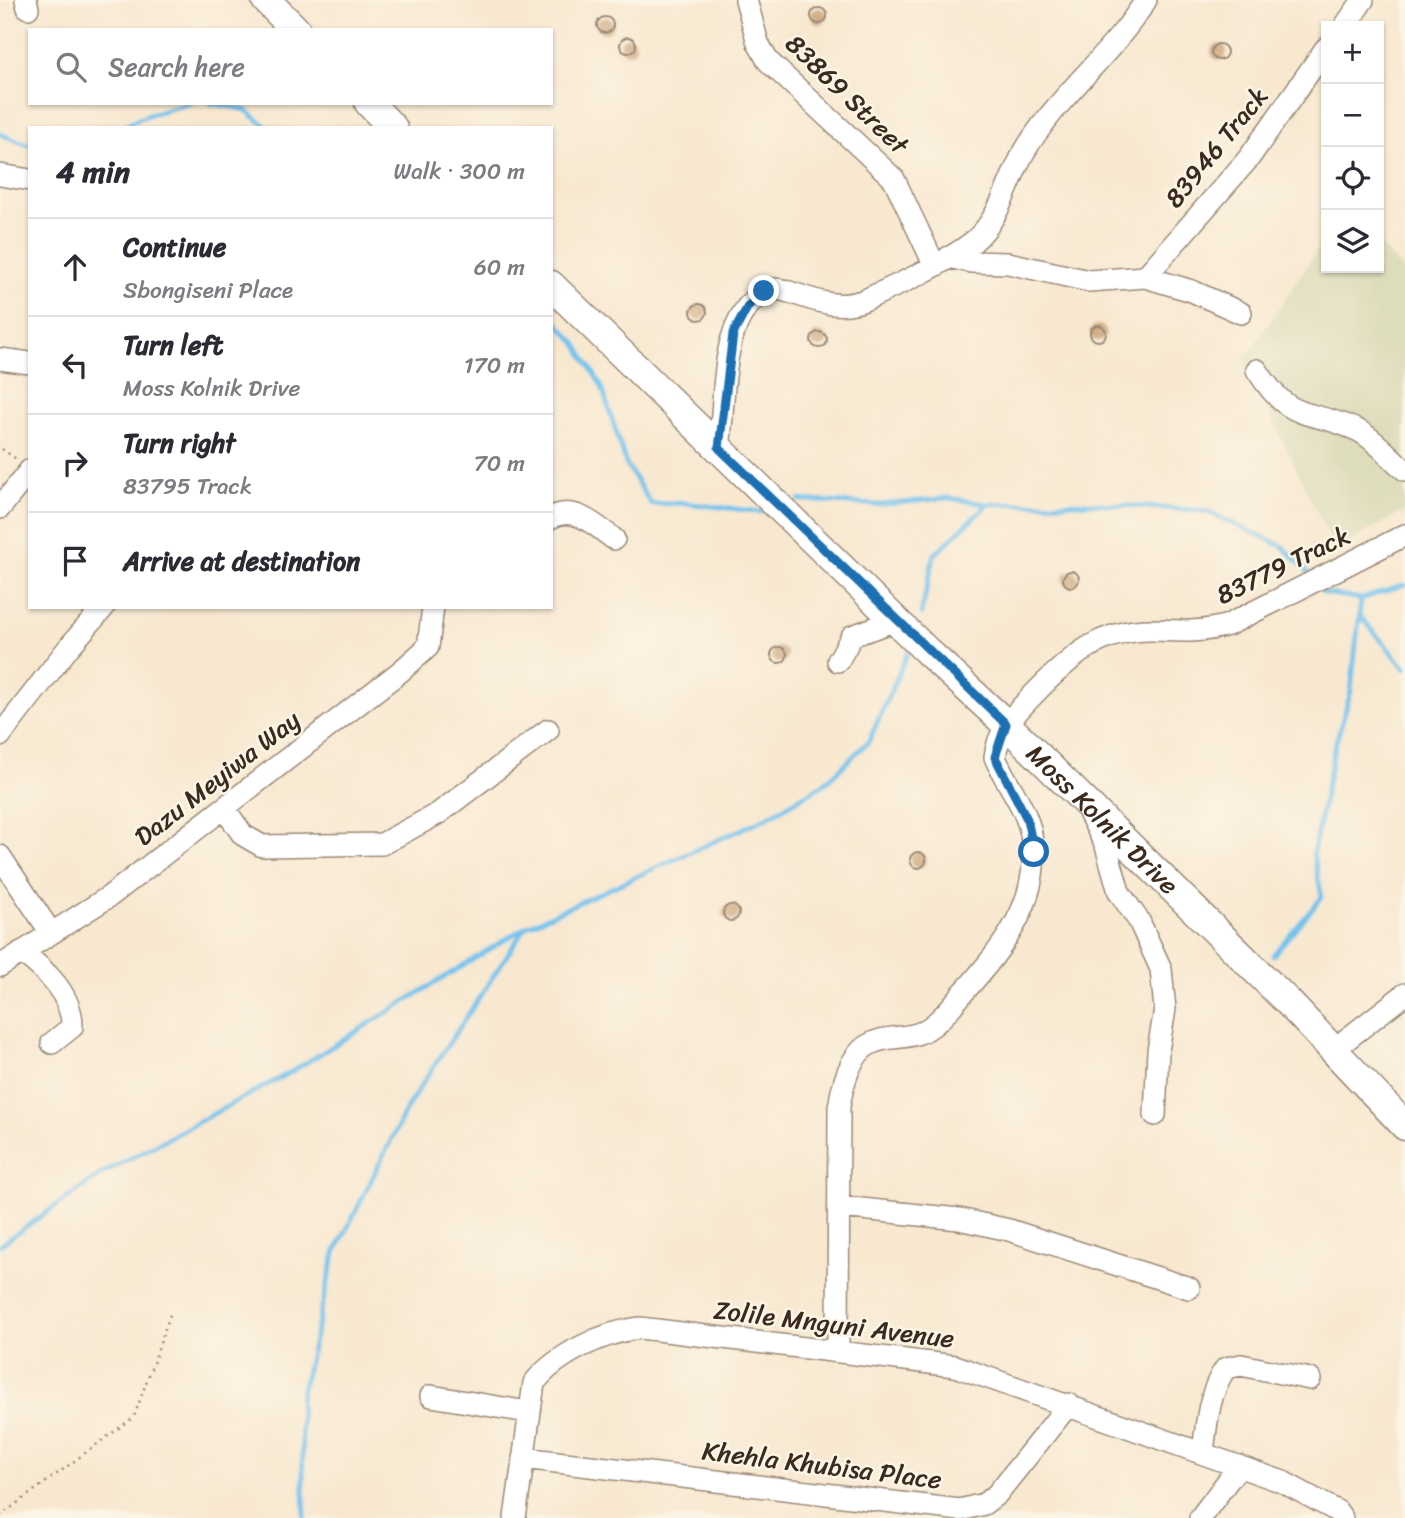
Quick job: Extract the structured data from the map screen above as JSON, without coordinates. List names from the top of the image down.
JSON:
{
  "streets": {
    "main road": ["Moss Kolnik Drive"],
    "street": [
      "83869 Street",
      "83946 Track",
      "83779 Track",
      "Dazu Meyiwa Way",
      "Zolile Mnguni Avenue",
      "Khehla Khubisa Place"
    ]
  },
  "crossings": [
    ["83779 Track", "Moss Kolnik Drive"],
    ["Zolile Mnguni Avenue", "Khehla Khubisa Place"]
  ],
  "page": {
    "map_buttons": ["+", "−"],
    "search": "Search here",
    "heading": ["4 min", "Walk · 300 m"],
    "list": [
      ["Continue", "Sbongiseni Place", "60 m"],
      ["Turn left", "Moss Kolnik Drive", "170 m"],
      ["Turn right", "83795 Track", "70 m"],
      "Arrive at destination"
    ]
  }
}
